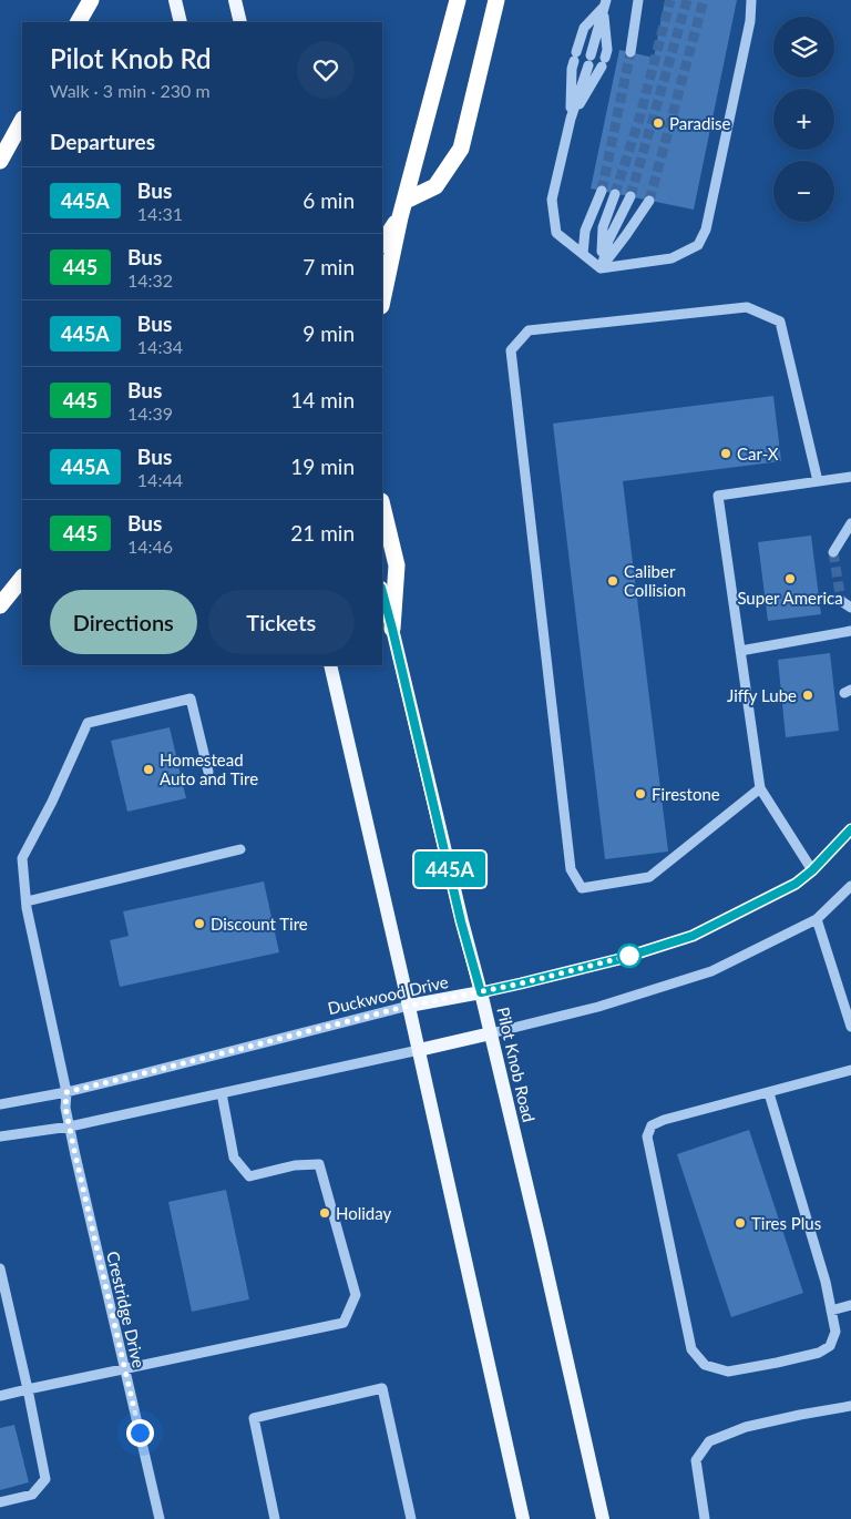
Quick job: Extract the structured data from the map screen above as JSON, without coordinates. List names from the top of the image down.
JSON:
{
  "streets": {
    "main road": ["Duckwood Drive", "Pilot Knob Road"],
    "street": ["Crestridge Drive"]
  },
  "crossings": [
    ["Duckwood Drive", "Pilot Knob Road"],
    ["Duckwood Drive", "Crestridge Drive"]
  ],
  "places": [
    "Paradise",
    "Car-X",
    "Super America",
    "Caliber Collision",
    "Jiffy Lube",
    "Homestead Auto and Tire",
    "Firestone",
    "Discount Tire",
    "Holiday",
    "Tires Plus"
  ],
  "lines": ["bus line 445A"],
  "page": {
    "on_map": "445A",
    "map_buttons": ["+", "−"],
    "heading": [
      ["Pilot Knob Rd", "Walk · 3 min · 230 m"],
      "Departures"
    ],
    "list": [
      {
        "mark": "445A",
        "name": "Bus",
        "note": "14:31",
        "value": "6 min"
      },
      {
        "mark": "445",
        "name": "Bus",
        "note": "14:32",
        "value": "7 min"
      },
      {
        "mark": "445A",
        "name": "Bus",
        "note": "14:34",
        "value": "9 min"
      },
      {
        "mark": "445",
        "name": "Bus",
        "note": "14:39",
        "value": "14 min"
      },
      {
        "mark": "445A",
        "name": "Bus",
        "note": "14:44",
        "value": "19 min"
      },
      {
        "mark": "445",
        "name": "Bus",
        "note": "14:46",
        "value": "21 min"
      }
    ],
    "buttons": ["Directions", "Tickets"]
  }
}
